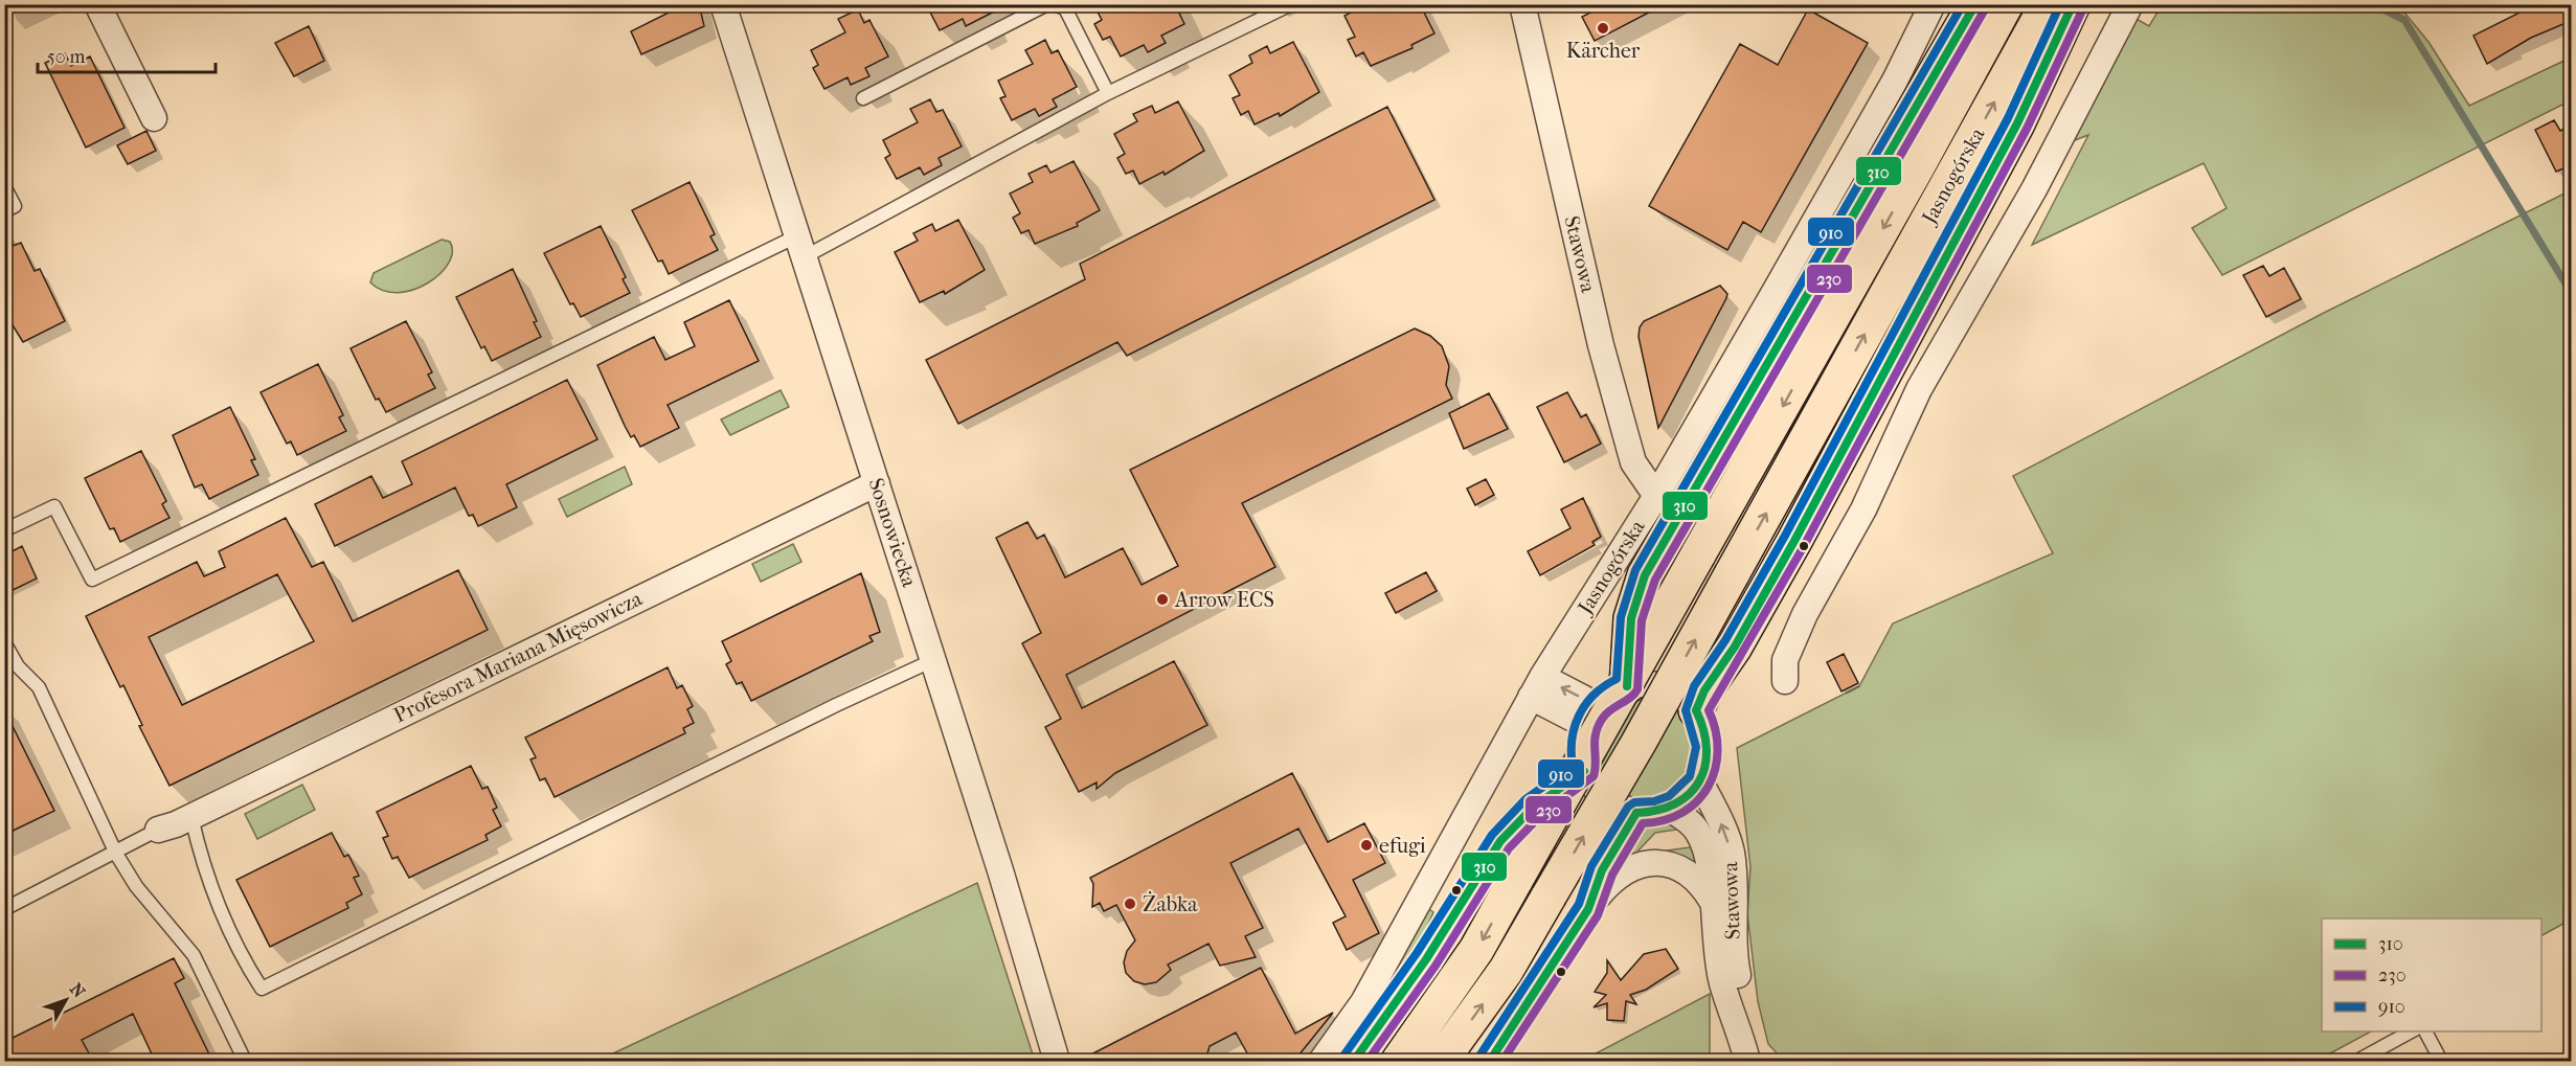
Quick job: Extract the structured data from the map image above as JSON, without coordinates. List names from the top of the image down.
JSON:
{
  "streets": {
    "main road": ["Jasnogórska"],
    "street": ["Stawowa", "Sosnowiecka", "Profesora Mariana Mięsowicza"]
  },
  "crossings": [
    ["Jasnogórska", "Stawowa"],
    ["Sosnowiecka", "Profesora Mariana Mięsowicza"]
  ],
  "places": [
    "Kärcher",
    "Arrow ECS",
    "efugi",
    "Żabka"
  ],
  "lines": ["transit line 310", "transit line 910", "transit line 230"],
  "legend": ["310", "230", "910"],
  "scale_bar": "50 m",
  "north": "top right"
}
